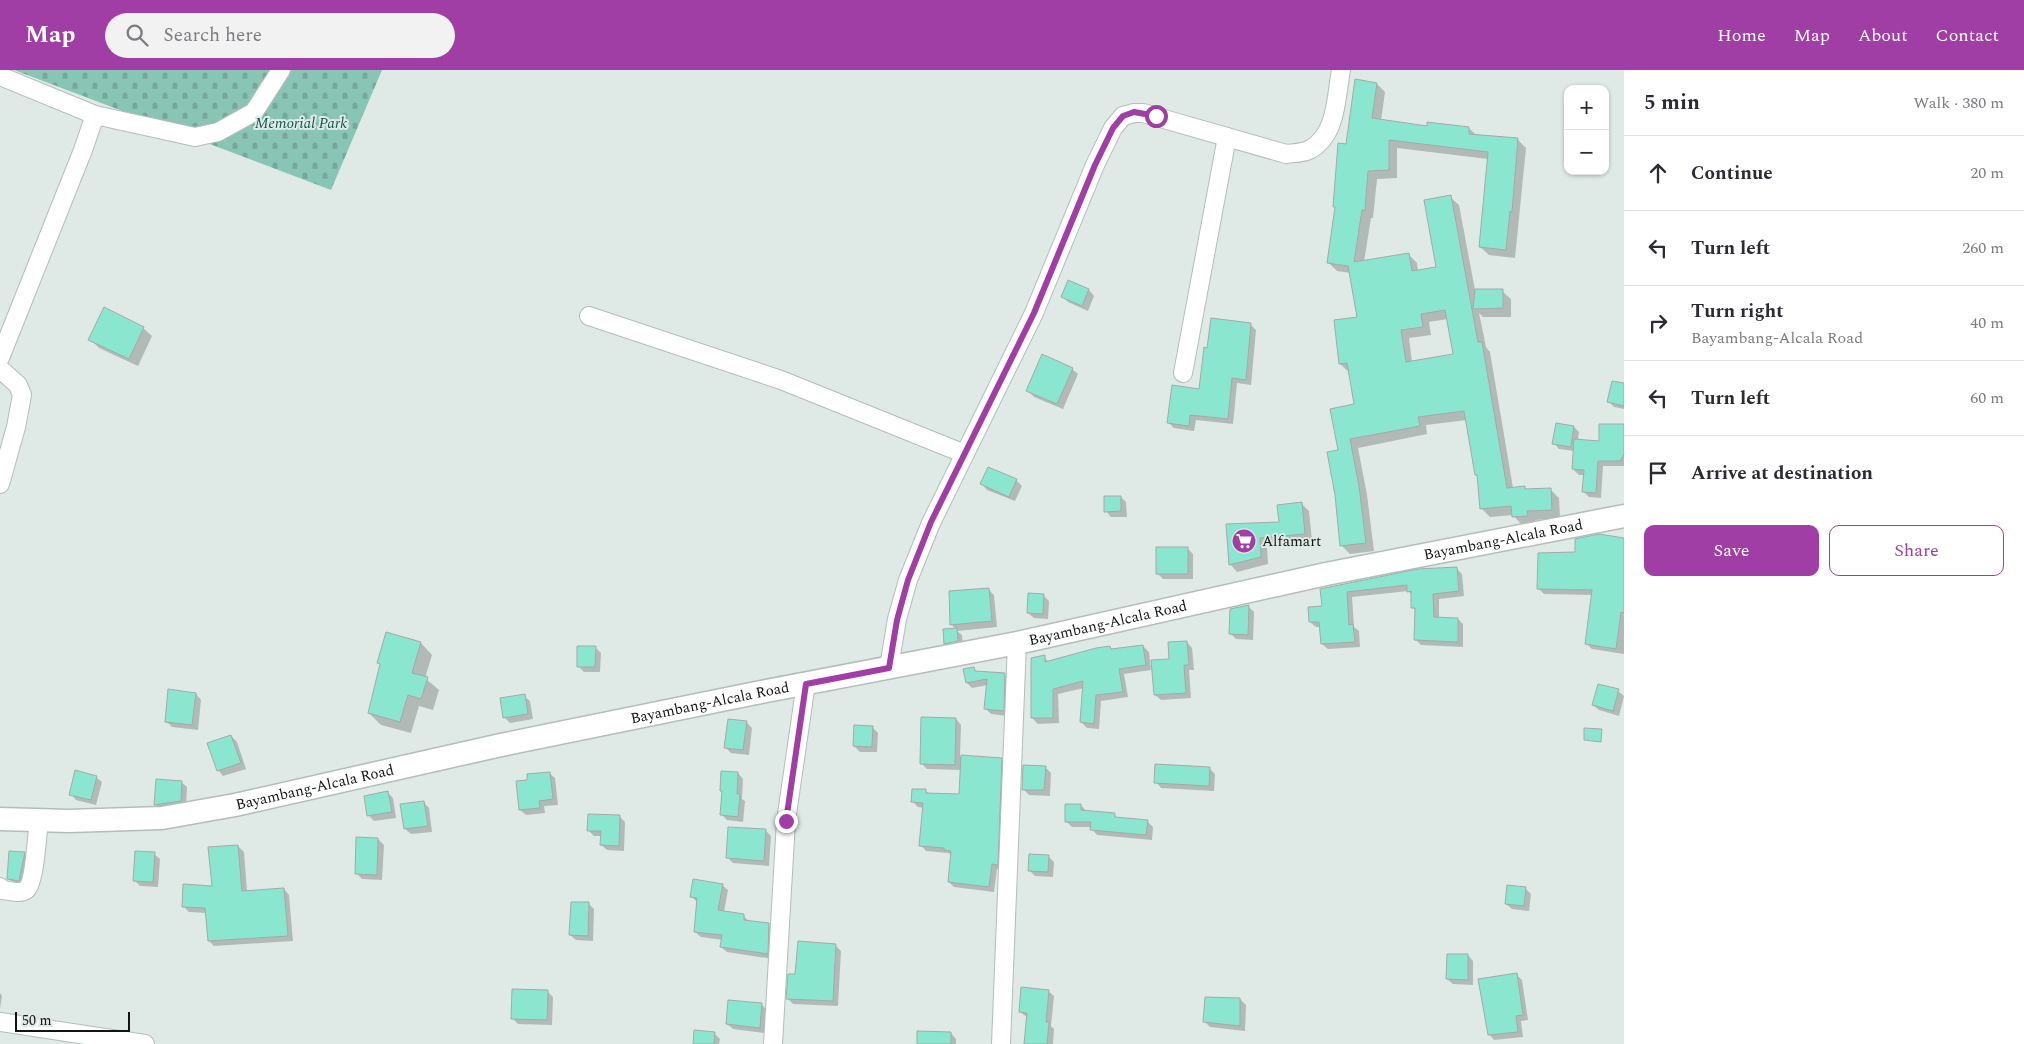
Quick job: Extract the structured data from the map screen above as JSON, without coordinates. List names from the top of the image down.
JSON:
{
  "streets": {
    "main road": ["Bayambang-Alcala Road"]
  },
  "parks": ["Memorial Park"],
  "places": {
    "supermarket": ["Alfamart"]
  },
  "scale_bar": "50 m",
  "page": {
    "header": "Map",
    "search": "Search here",
    "nav": [
      "Home",
      "Map",
      "About",
      "Contact"
    ],
    "heading": ["5 min", "Walk · 380 m"],
    "map_buttons": ["+", "−"],
    "list": [
      ["Continue", "20 m"],
      ["Turn left", "260 m"],
      ["Turn right", "Bayambang-Alcala Road", "40 m"],
      ["Turn left", "60 m"],
      "Arrive at destination"
    ],
    "buttons": ["Save", "Share"],
    "scale": "50 m"
  }
}
